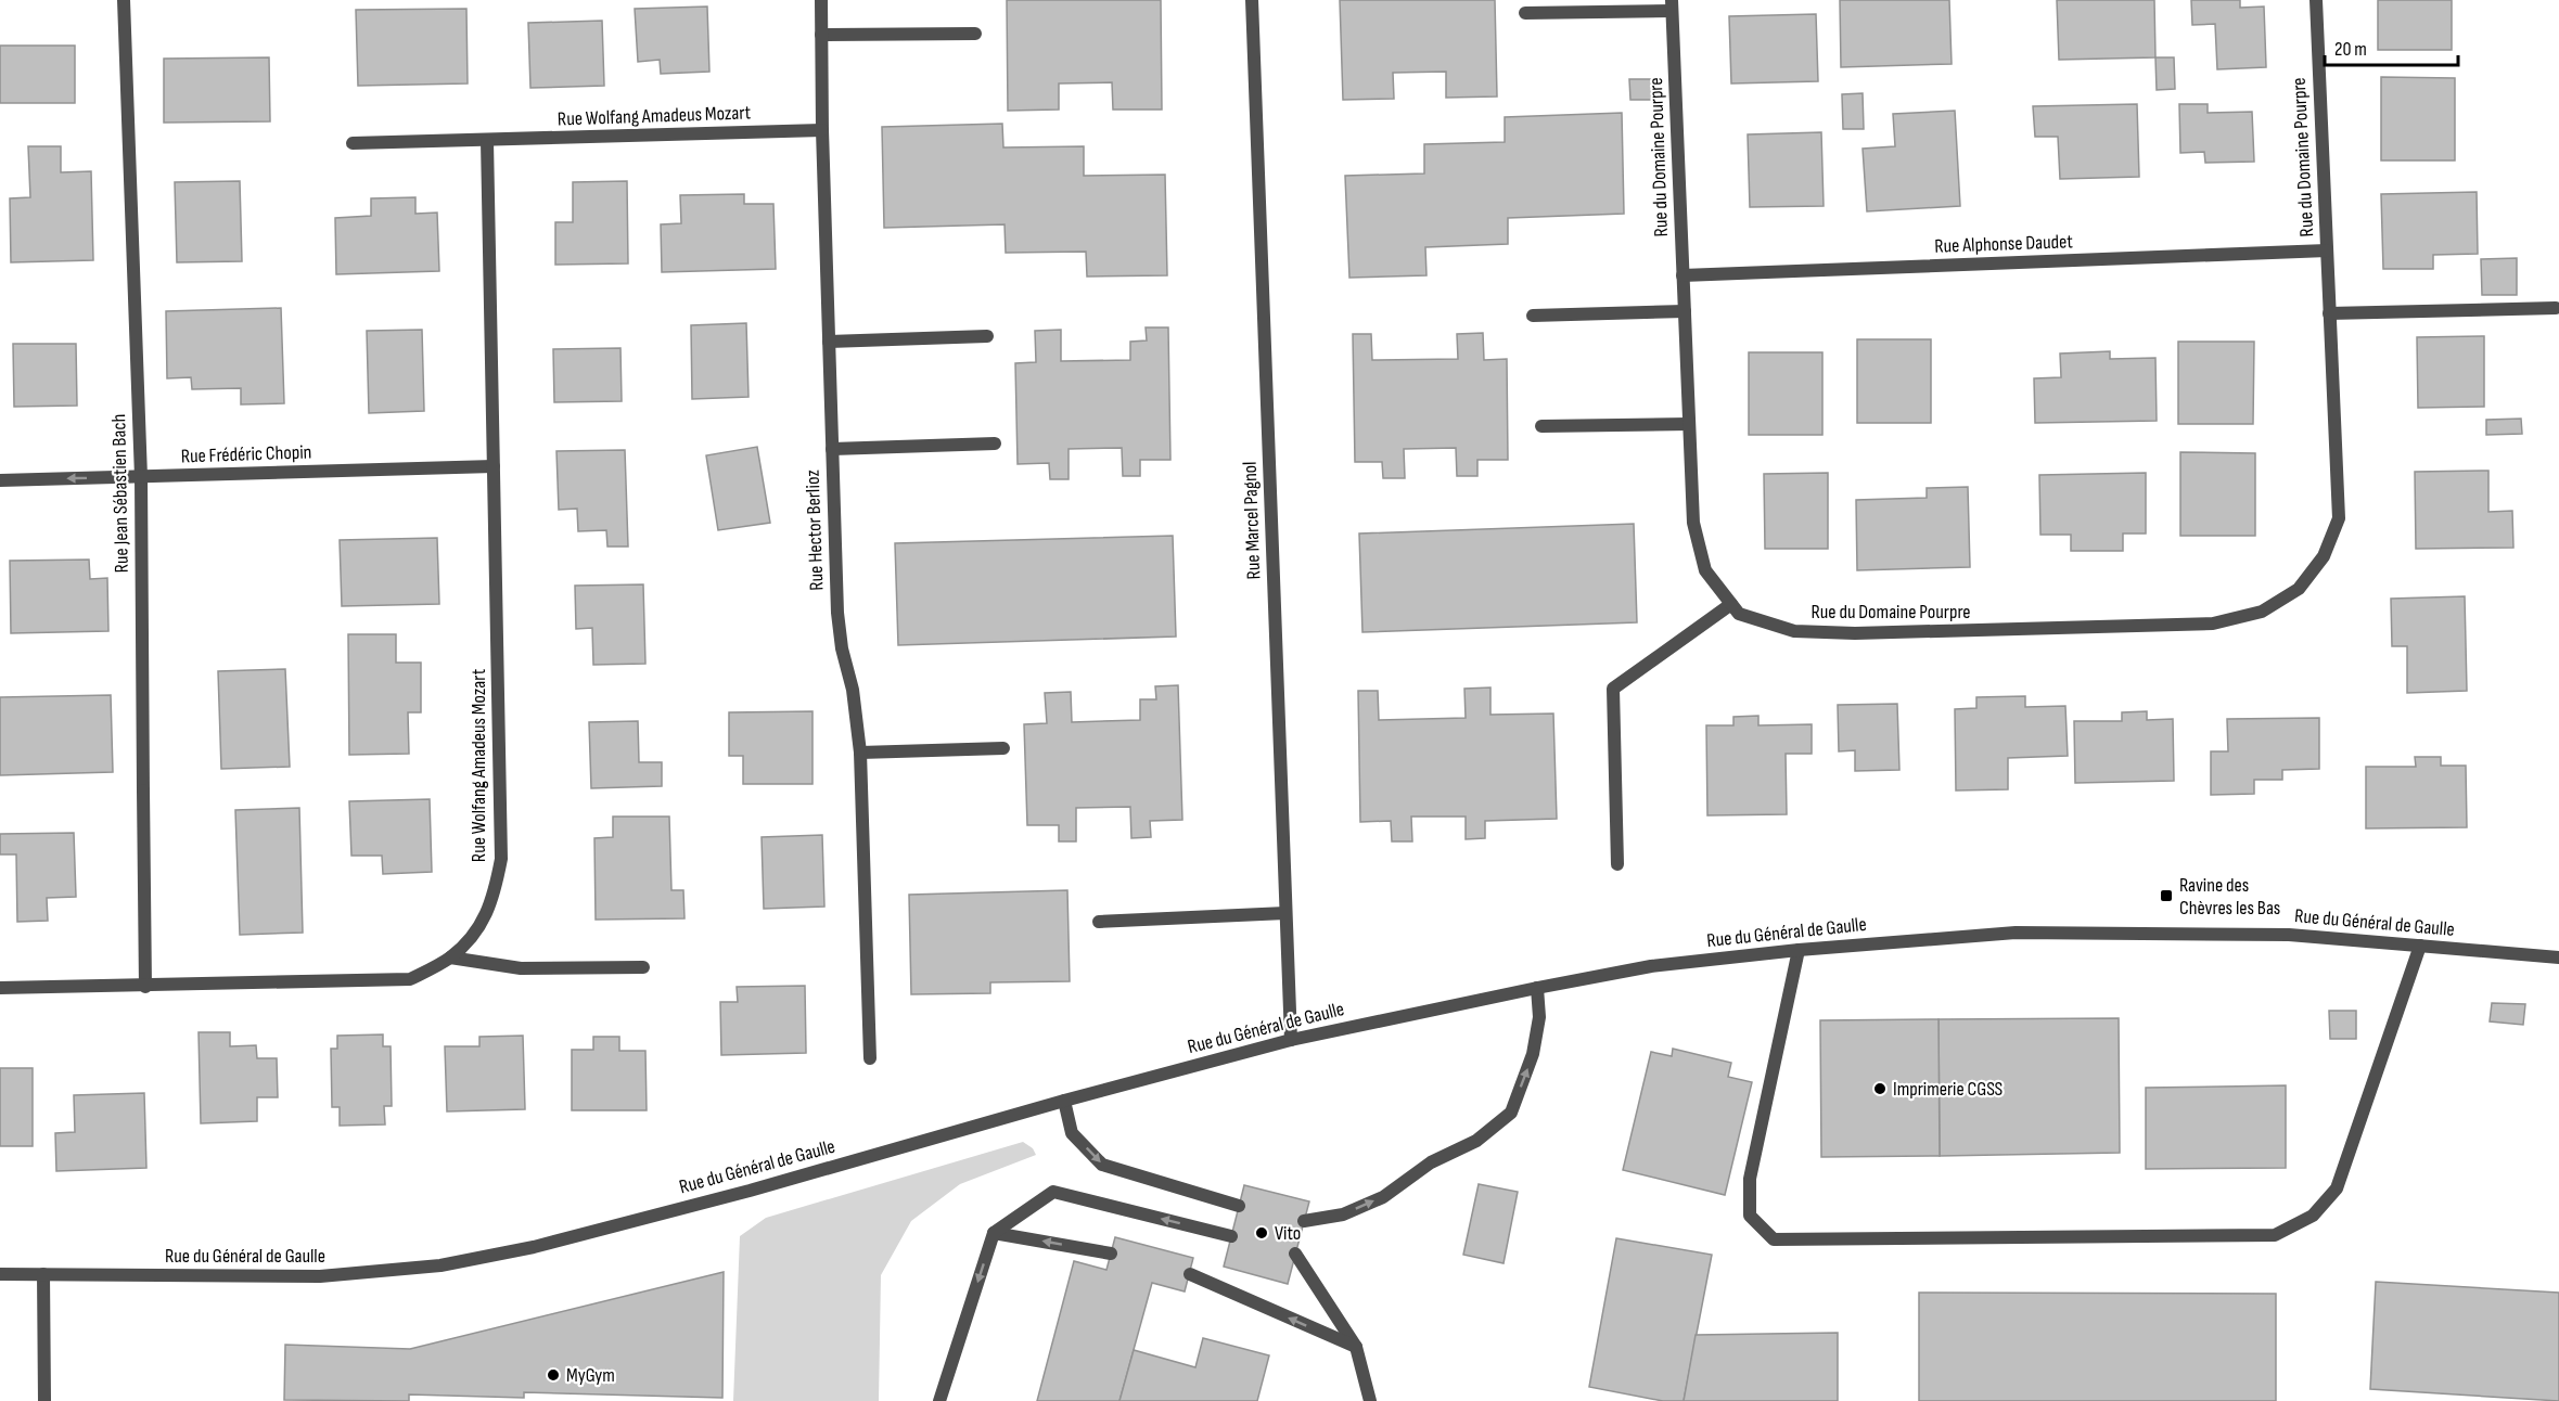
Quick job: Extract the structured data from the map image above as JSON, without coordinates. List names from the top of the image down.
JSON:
{
  "streets": {
    "street": [
      "Rue Wolfang Amadeus Mozart",
      "Rue du Domaine Pourpre",
      "Rue Alphonse Daudet",
      "Rue Frédéric Chopin",
      "Rue Jean Sébastien Bach",
      "Rue Marcel Pagnol",
      "Rue Hector Berlioz",
      "Rue du Général de Gaulle"
    ]
  },
  "crossings": [
    ["Rue Wolfang Amadeus Mozart", "Rue Frédéric Chopin"],
    ["Rue Wolfang Amadeus Mozart", "Rue Jean Sébastien Bach"],
    ["Rue Wolfang Amadeus Mozart", "Rue Hector Berlioz"],
    ["Rue du Domaine Pourpre", "Rue Alphonse Daudet"],
    ["Rue Frédéric Chopin", "Rue Jean Sébastien Bach"],
    ["Rue Marcel Pagnol", "Rue du Général de Gaulle"]
  ],
  "places": {
    "transit": ["Ravine des Chèvres les Bas"],
    "other": ["Imprimerie CGSS", "Vito", "MyGym"]
  },
  "scale_bar": "20 m"
}
